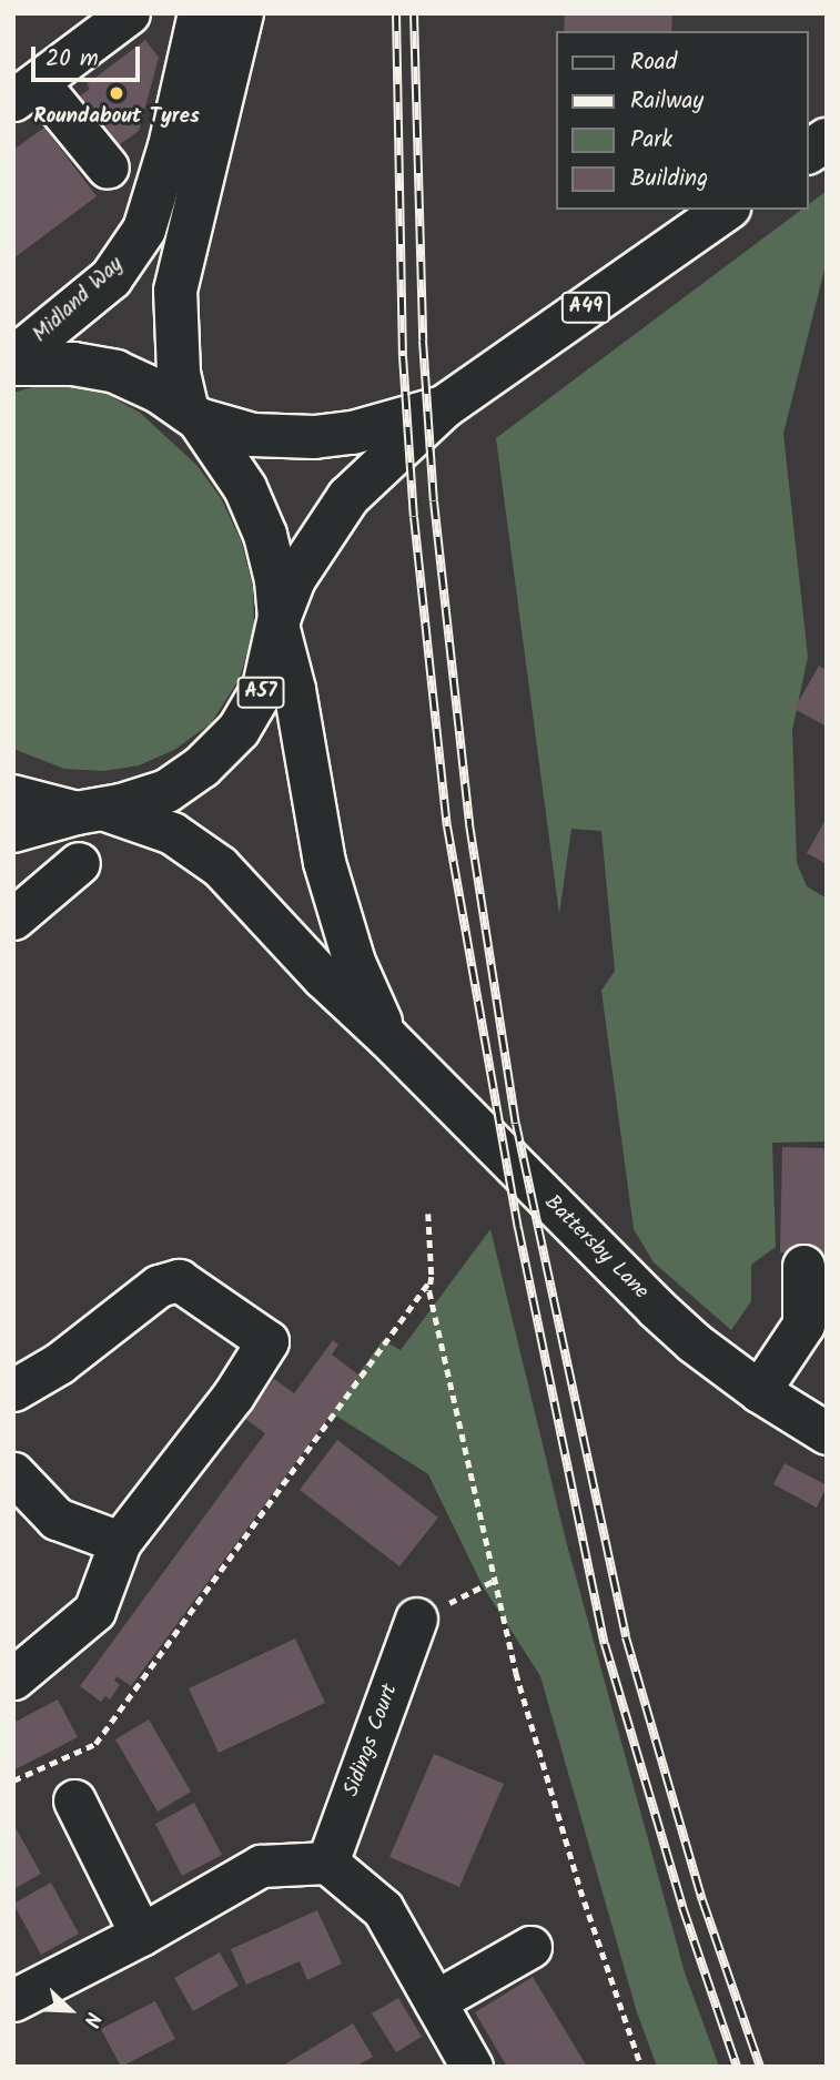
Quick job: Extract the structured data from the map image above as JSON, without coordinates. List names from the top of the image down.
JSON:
{
  "streets": {
    "main road": ["Midland Way", "A49", "A57"],
    "street": ["Battersby Lane", "Sidings Court"]
  },
  "crossings": [
    ["Midland Way", "A57"],
    ["A49", "A57"],
    ["A49", "Battersby Lane"],
    ["A57", "Battersby Lane"]
  ],
  "places": ["Roundabout Tyres"],
  "legend": [
    "Road",
    "Railway",
    "Park",
    "Building"
  ],
  "scale_bar": "20 m",
  "north": "bottom right"
}
